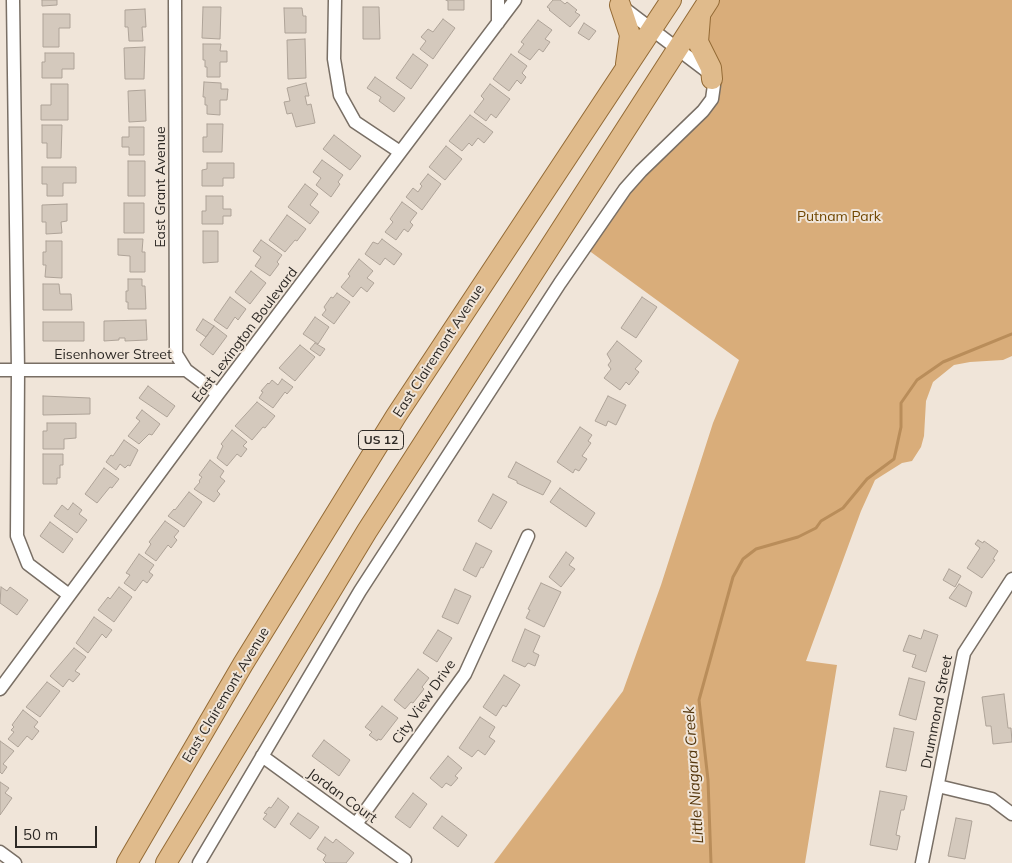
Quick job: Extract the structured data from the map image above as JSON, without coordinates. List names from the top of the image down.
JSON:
{
  "streets": {
    "main road": ["East Clairemont Avenue", "US 12"],
    "street": [
      "East Grant Avenue",
      "East Lexington Boulevard",
      "Eisenhower Street",
      "City View Drive",
      "Drummond Street",
      "Jordan Court"
    ]
  },
  "crossings": [
    ["East Grant Avenue", "Eisenhower Street"],
    ["East Lexington Boulevard", "Eisenhower Street"],
    ["City View Drive", "Jordan Court"]
  ],
  "water": ["Little Niagara Creek"],
  "parks": ["Putnam Park"],
  "scale_bar": "50 m"
}
